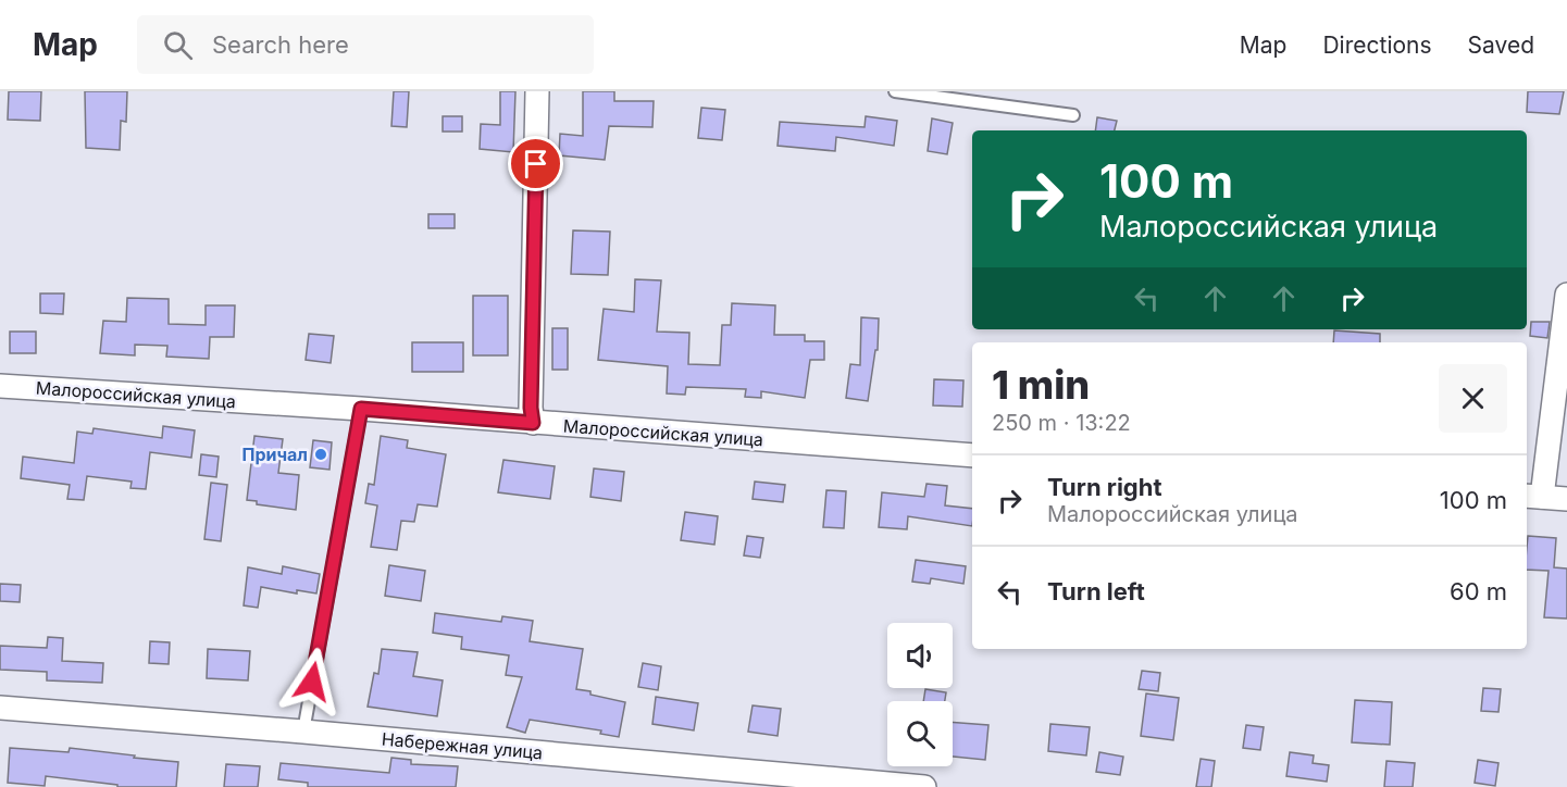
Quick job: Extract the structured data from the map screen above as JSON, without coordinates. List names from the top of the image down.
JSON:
{
  "streets": {
    "street": ["Малороссийская улица", "Набережная улица"]
  },
  "places": ["Причал"],
  "page": {
    "header": "Map",
    "search": "Search here",
    "nav": ["Map", "Directions", "Saved"],
    "turn": ["100 m", "Малороссийская улица"],
    "heading": ["1 min", "250 m · 13:22"],
    "list": [
      {
        "name": "Turn right",
        "note": "Малороссийская улица",
        "value": "100 m"
      },
      {
        "name": "Turn left",
        "value": "60 m"
      }
    ]
  }
}
